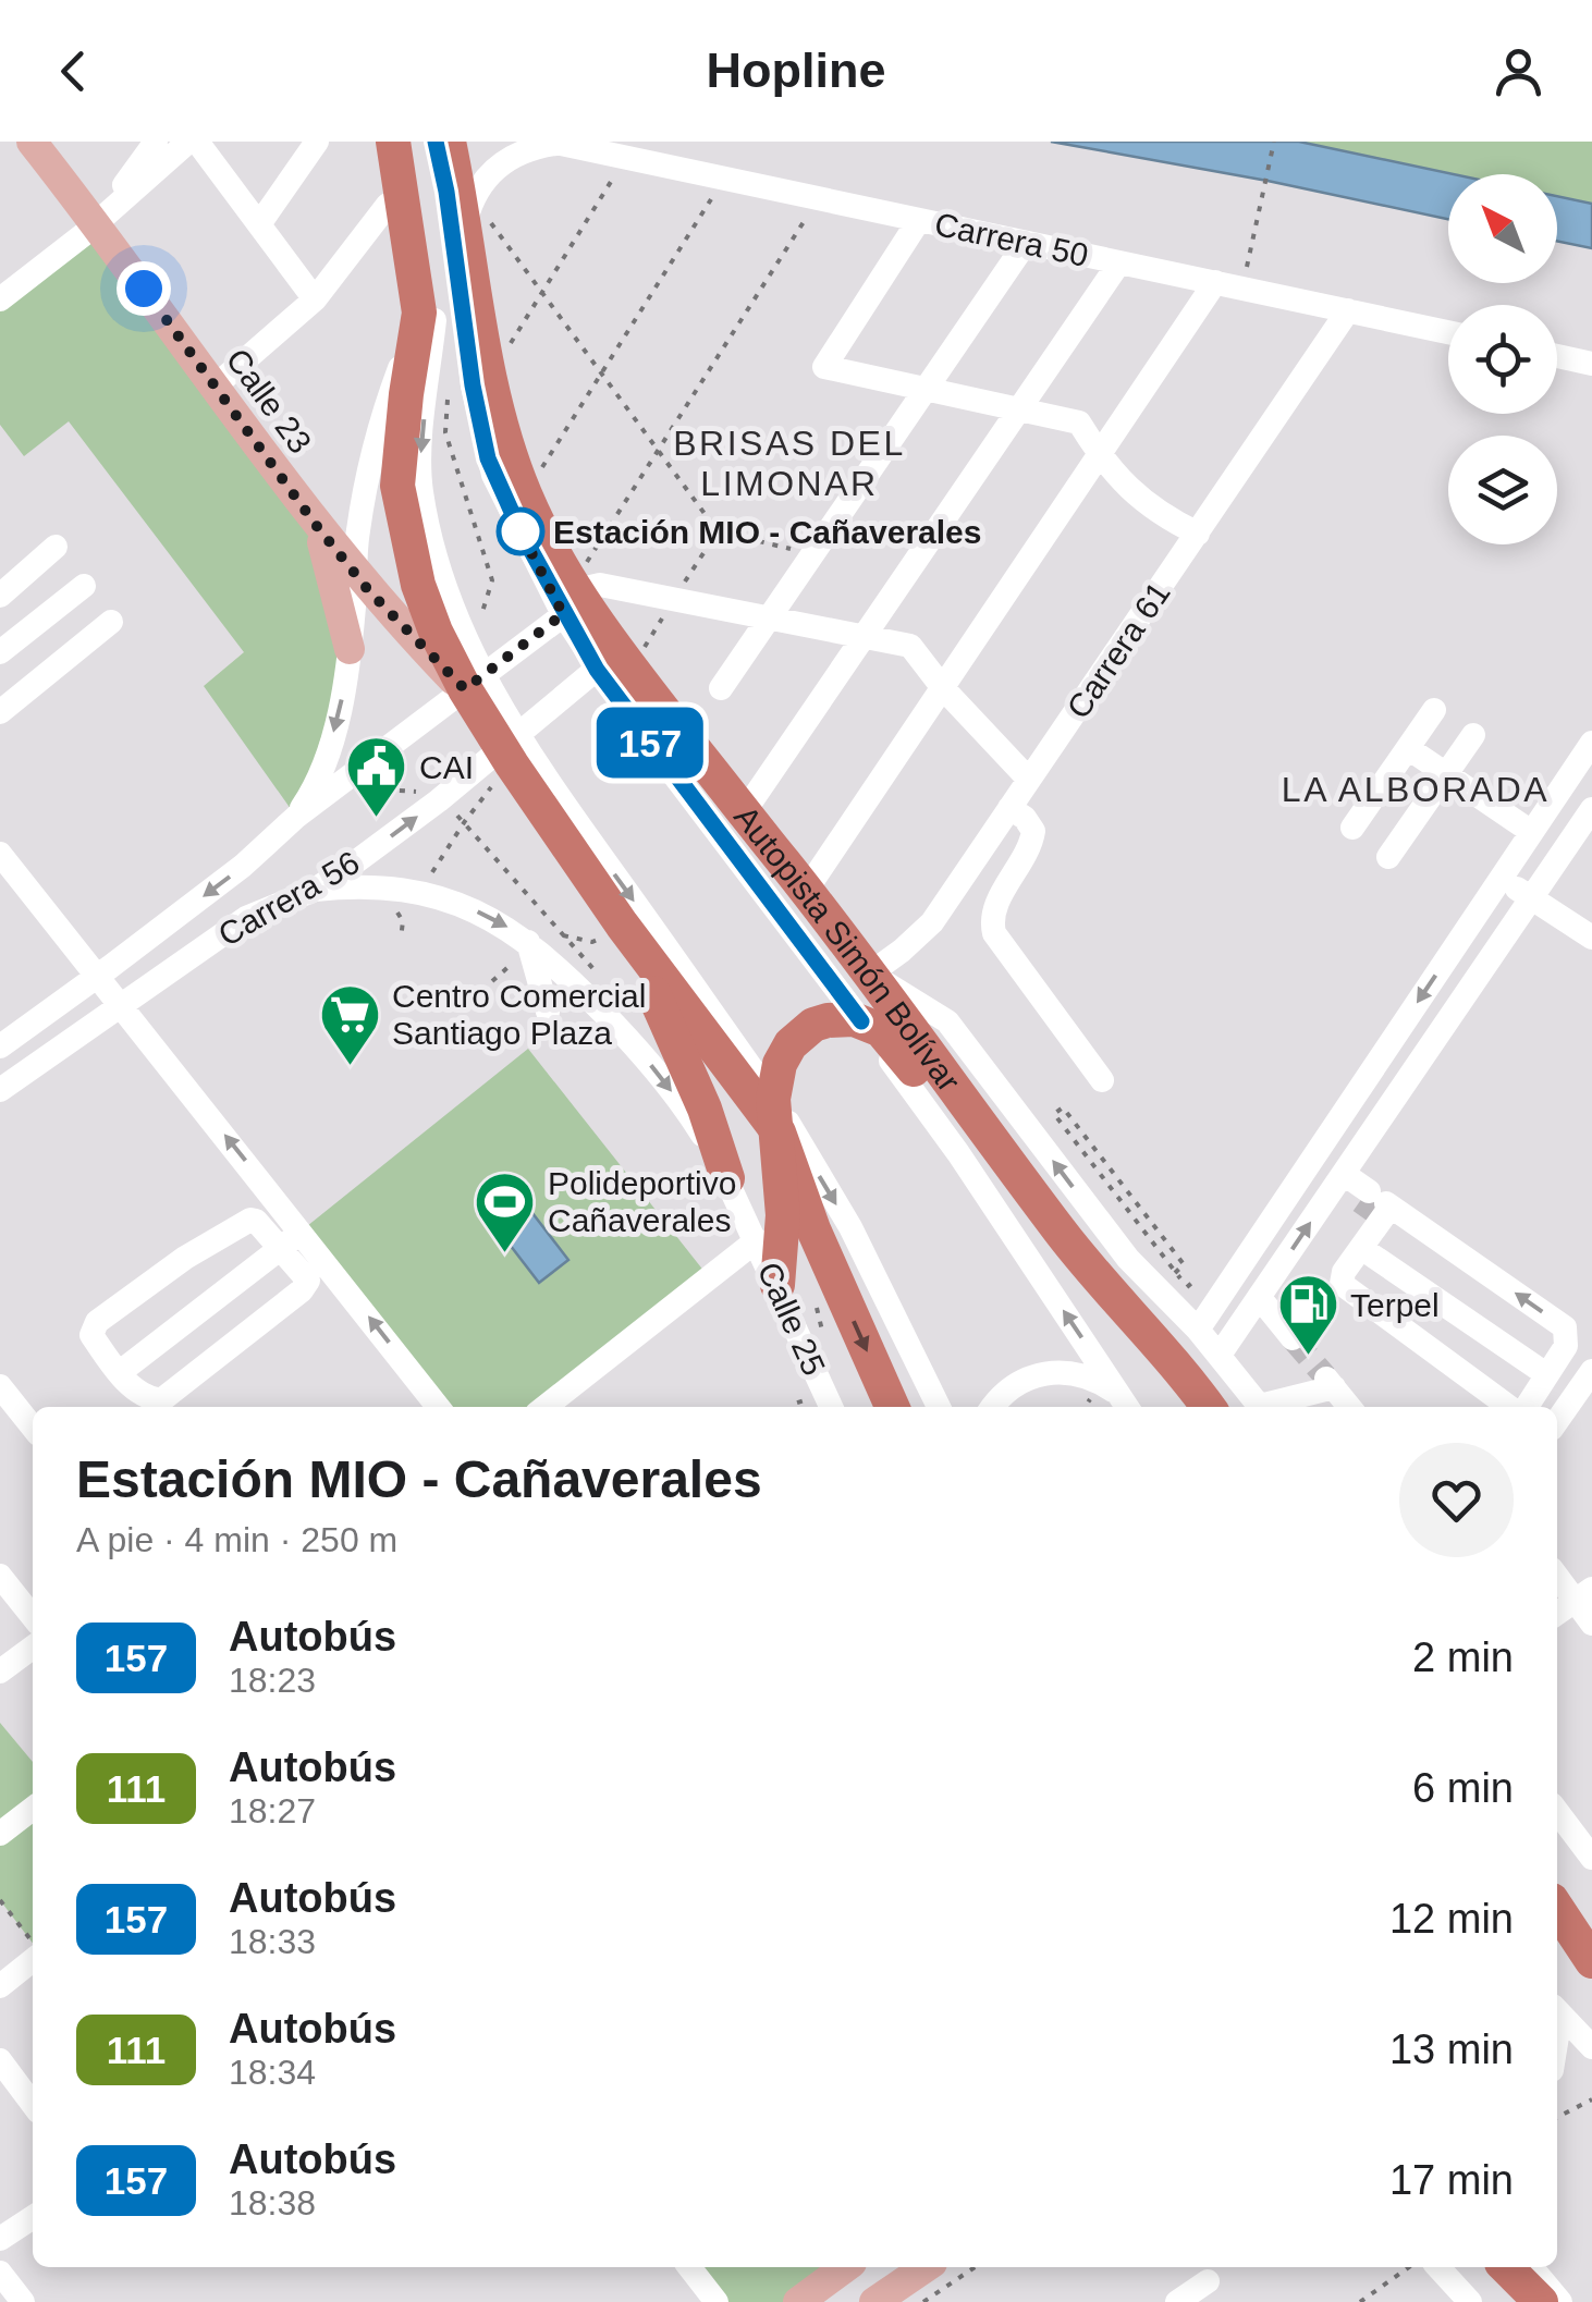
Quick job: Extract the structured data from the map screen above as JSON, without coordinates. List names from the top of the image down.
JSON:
{
  "streets": {
    "highway": ["Autopista Simón Bolívar"],
    "main road": ["Calle 23"],
    "street": [
      "Carrera 50",
      "Carrera 61",
      "Carrera 56",
      "Calle 25"
    ]
  },
  "crossings": [
    ["Carrera 50", "Carrera 61"],
    ["Carrera 50", "Autopista Simón Bolívar"],
    ["Calle 23", "Carrera 56"],
    ["Carrera 61", "Autopista Simón Bolívar"],
    ["Carrera 56", "Autopista Simón Bolívar"],
    ["Carrera 56", "Calle 25"]
  ],
  "districts": ["BRISAS DEL LIMONAR", "LA ALBORADA"],
  "places": {
    "other": ["Estación MIO - Cañaverales"],
    "public building": ["CAI"],
    "supermarket": ["Centro Comercial Santiago Plaza"],
    "sports": ["Polideportivo Cañaverales"],
    "fuel station": ["Terpel"]
  },
  "lines": ["bus line 157"],
  "north": "top left",
  "page": {
    "header": "Hopline",
    "on_map": "157",
    "heading": ["Estación MIO - Cañaverales", "A pie · 4 min · 250 m"],
    "list": [
      {
        "mark": "157",
        "name": "Autobús",
        "note": "18:23",
        "value": "2 min"
      },
      {
        "mark": "111",
        "name": "Autobús",
        "note": "18:27",
        "value": "6 min"
      },
      {
        "mark": "157",
        "name": "Autobús",
        "note": "18:33",
        "value": "12 min"
      },
      {
        "mark": "111",
        "name": "Autobús",
        "note": "18:34",
        "value": "13 min"
      },
      {
        "mark": "157",
        "name": "Autobús",
        "note": "18:38",
        "value": "17 min"
      }
    ]
  }
}
